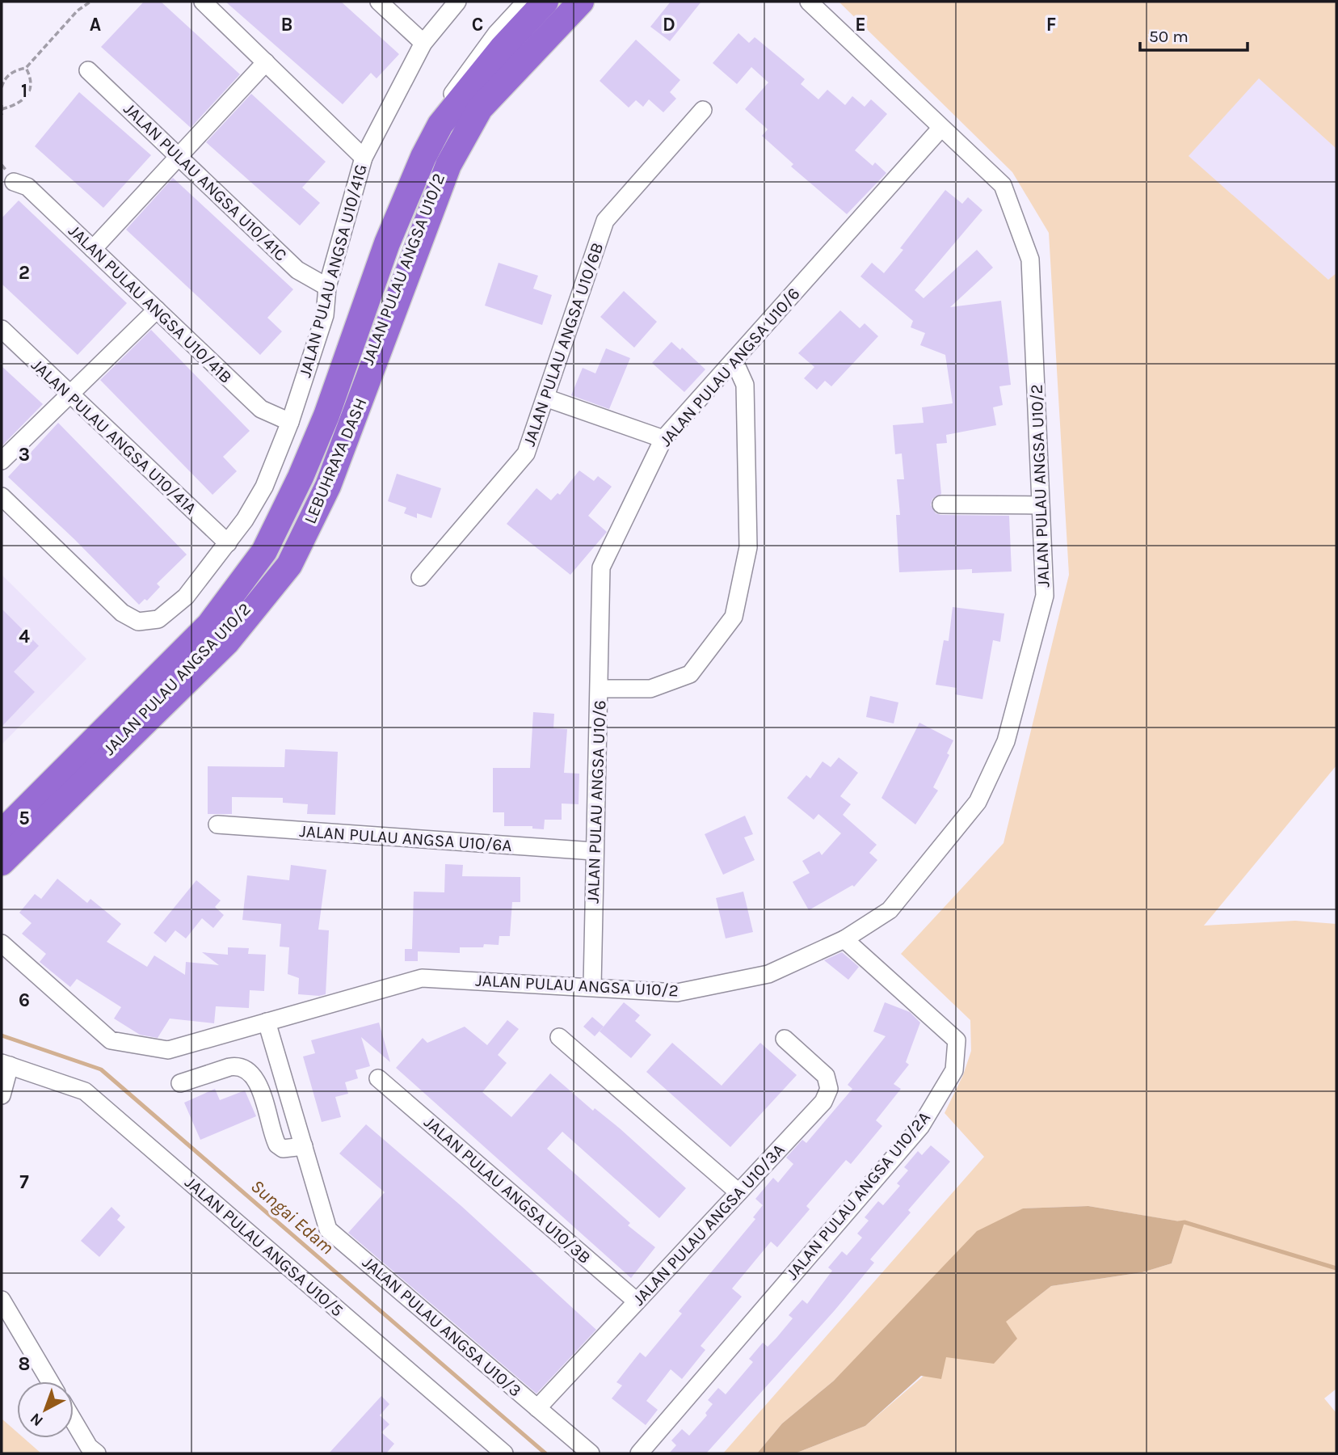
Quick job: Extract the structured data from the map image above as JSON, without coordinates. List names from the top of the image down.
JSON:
{
  "streets": {
    "highway": ["LEBUHRAYA DASH"],
    "street": [
      "JALAN PULAU ANGSA U10/41C",
      "JALAN PULAU ANGSA U10/2",
      "JALAN PULAU ANGSA U10/41G",
      "JALAN PULAU ANGSA U10/41B",
      "JALAN PULAU ANGSA U10/6B",
      "JALAN PULAU ANGSA U10/6",
      "JALAN PULAU ANGSA U10/41A",
      "JALAN PULAU ANGSA U10/6A",
      "JALAN PULAU ANGSA U10/3B",
      "JALAN PULAU ANGSA U10/2A",
      "JALAN PULAU ANGSA U10/3A",
      "JALAN PULAU ANGSA U10/5",
      "JALAN PULAU ANGSA U10/3"
    ]
  },
  "crossings": [
    ["JALAN PULAU ANGSA U10/41C", "JALAN PULAU ANGSA U10/41G"],
    ["JALAN PULAU ANGSA U10/2", "JALAN PULAU ANGSA U10/6"],
    ["JALAN PULAU ANGSA U10/2", "JALAN PULAU ANGSA U10/2A"],
    ["JALAN PULAU ANGSA U10/2", "JALAN PULAU ANGSA U10/3"],
    ["JALAN PULAU ANGSA U10/41G", "JALAN PULAU ANGSA U10/41B"],
    ["JALAN PULAU ANGSA U10/41G", "JALAN PULAU ANGSA U10/41A"],
    ["JALAN PULAU ANGSA U10/6", "JALAN PULAU ANGSA U10/6A"],
    ["JALAN PULAU ANGSA U10/3B", "JALAN PULAU ANGSA U10/3A"],
    ["JALAN PULAU ANGSA U10/3A", "JALAN PULAU ANGSA U10/3"]
  ],
  "water": ["Sungai Edam"],
  "scale_bar": "50 m",
  "north": "bottom left",
  "grid": {
    "columns": [
      "A",
      "B",
      "C",
      "D",
      "E",
      "F"
    ],
    "rows": [
      "1",
      "2",
      "3",
      "4",
      "5",
      "6",
      "7",
      "8"
    ]
  }
}
